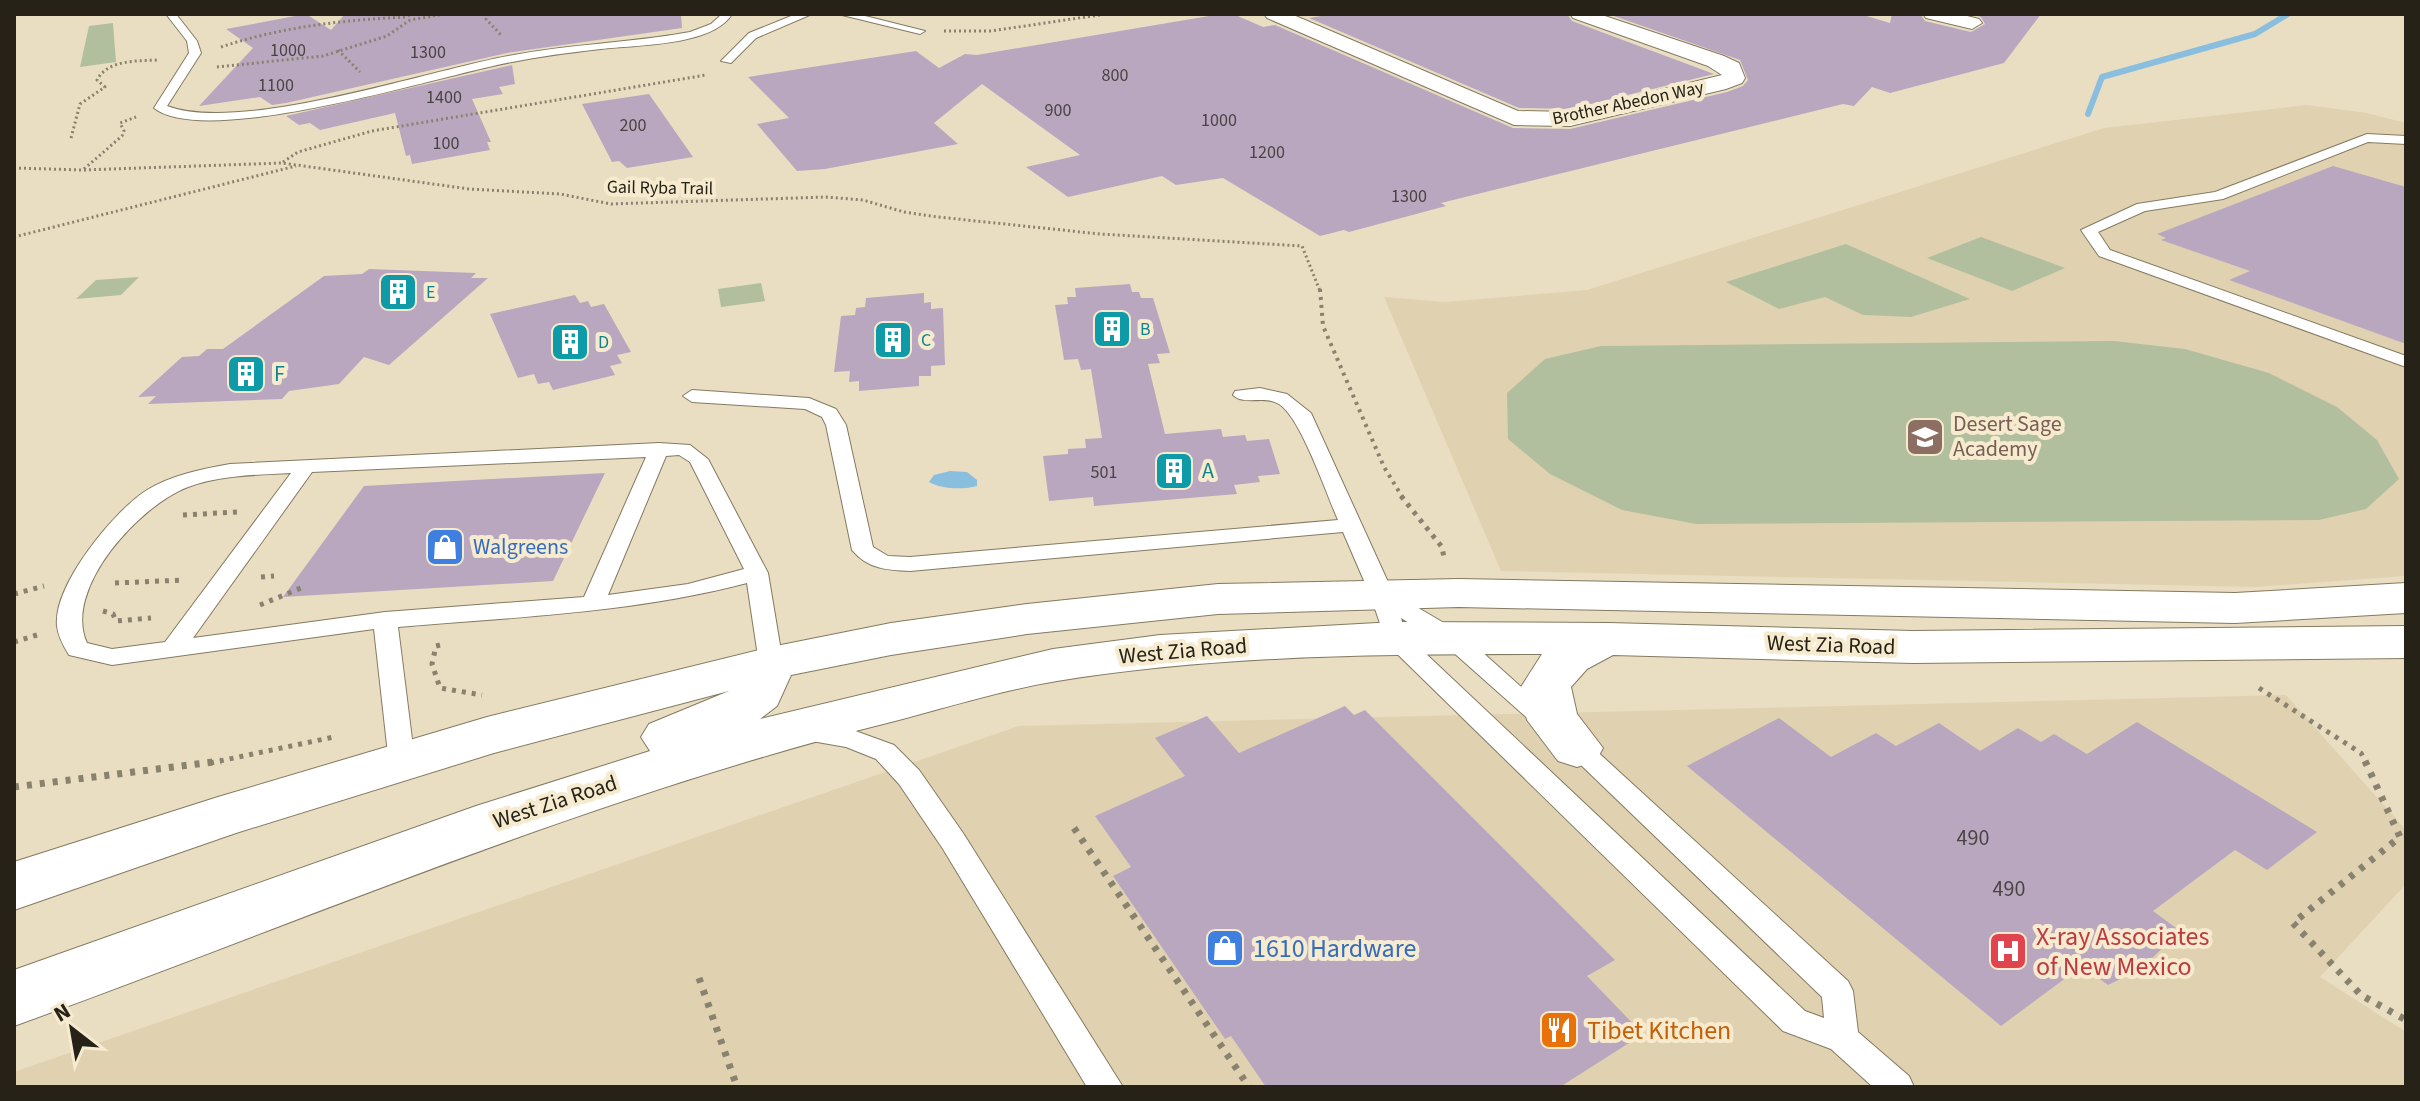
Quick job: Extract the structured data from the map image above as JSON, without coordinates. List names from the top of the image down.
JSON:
{
  "streets": {
    "street": ["Brother Abedon Way", "West Zia Road"],
    "path": ["Gail Ryba Trail"]
  },
  "places": {
    "building": [
      "E",
      "B",
      "C",
      "D",
      "F",
      "A"
    ],
    "school or university": ["Desert Sage Academy"],
    "shop": ["Walgreens", "1610 Hardware"],
    "hospital": ["X-ray Associates of New Mexico"],
    "restaurant": ["Tibet Kitchen"]
  },
  "house_numbers": [
    "1000",
    "1300",
    "800",
    "1100",
    "1400",
    "900",
    "1000",
    "200",
    "100",
    "1200",
    "1300",
    "501",
    "490",
    "490"
  ],
  "north": "top left"
}
